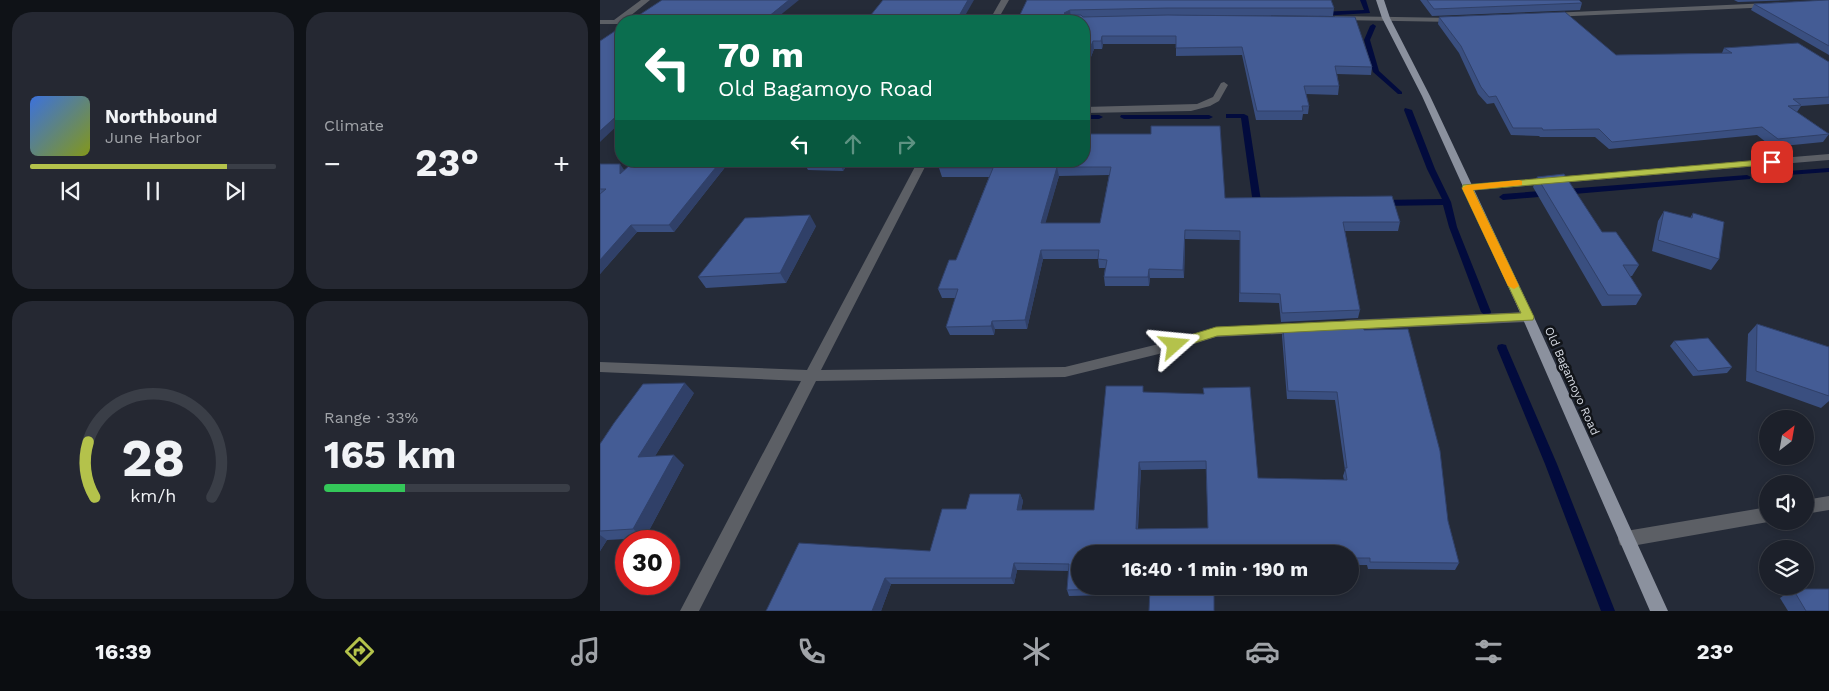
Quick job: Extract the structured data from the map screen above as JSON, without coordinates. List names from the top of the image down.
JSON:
{
  "streets": {
    "main road": ["Old Bagamoyo Road"]
  },
  "north": "top right",
  "page": {
    "tile": [
      "Climate",
      ["Range · 33%", "165 km"]
    ],
    "turn": ["70 m", "Old Bagamoyo Road"],
    "song": ["Northbound", "June Harbor"],
    "heat": ["−", "23°", "+"],
    "limit": "30",
    "trip": "16:40 · 1 min · 190 m",
    "tabs": ["16:39", "23°"],
    "gauge": ["28", "km/h"]
  }
}
